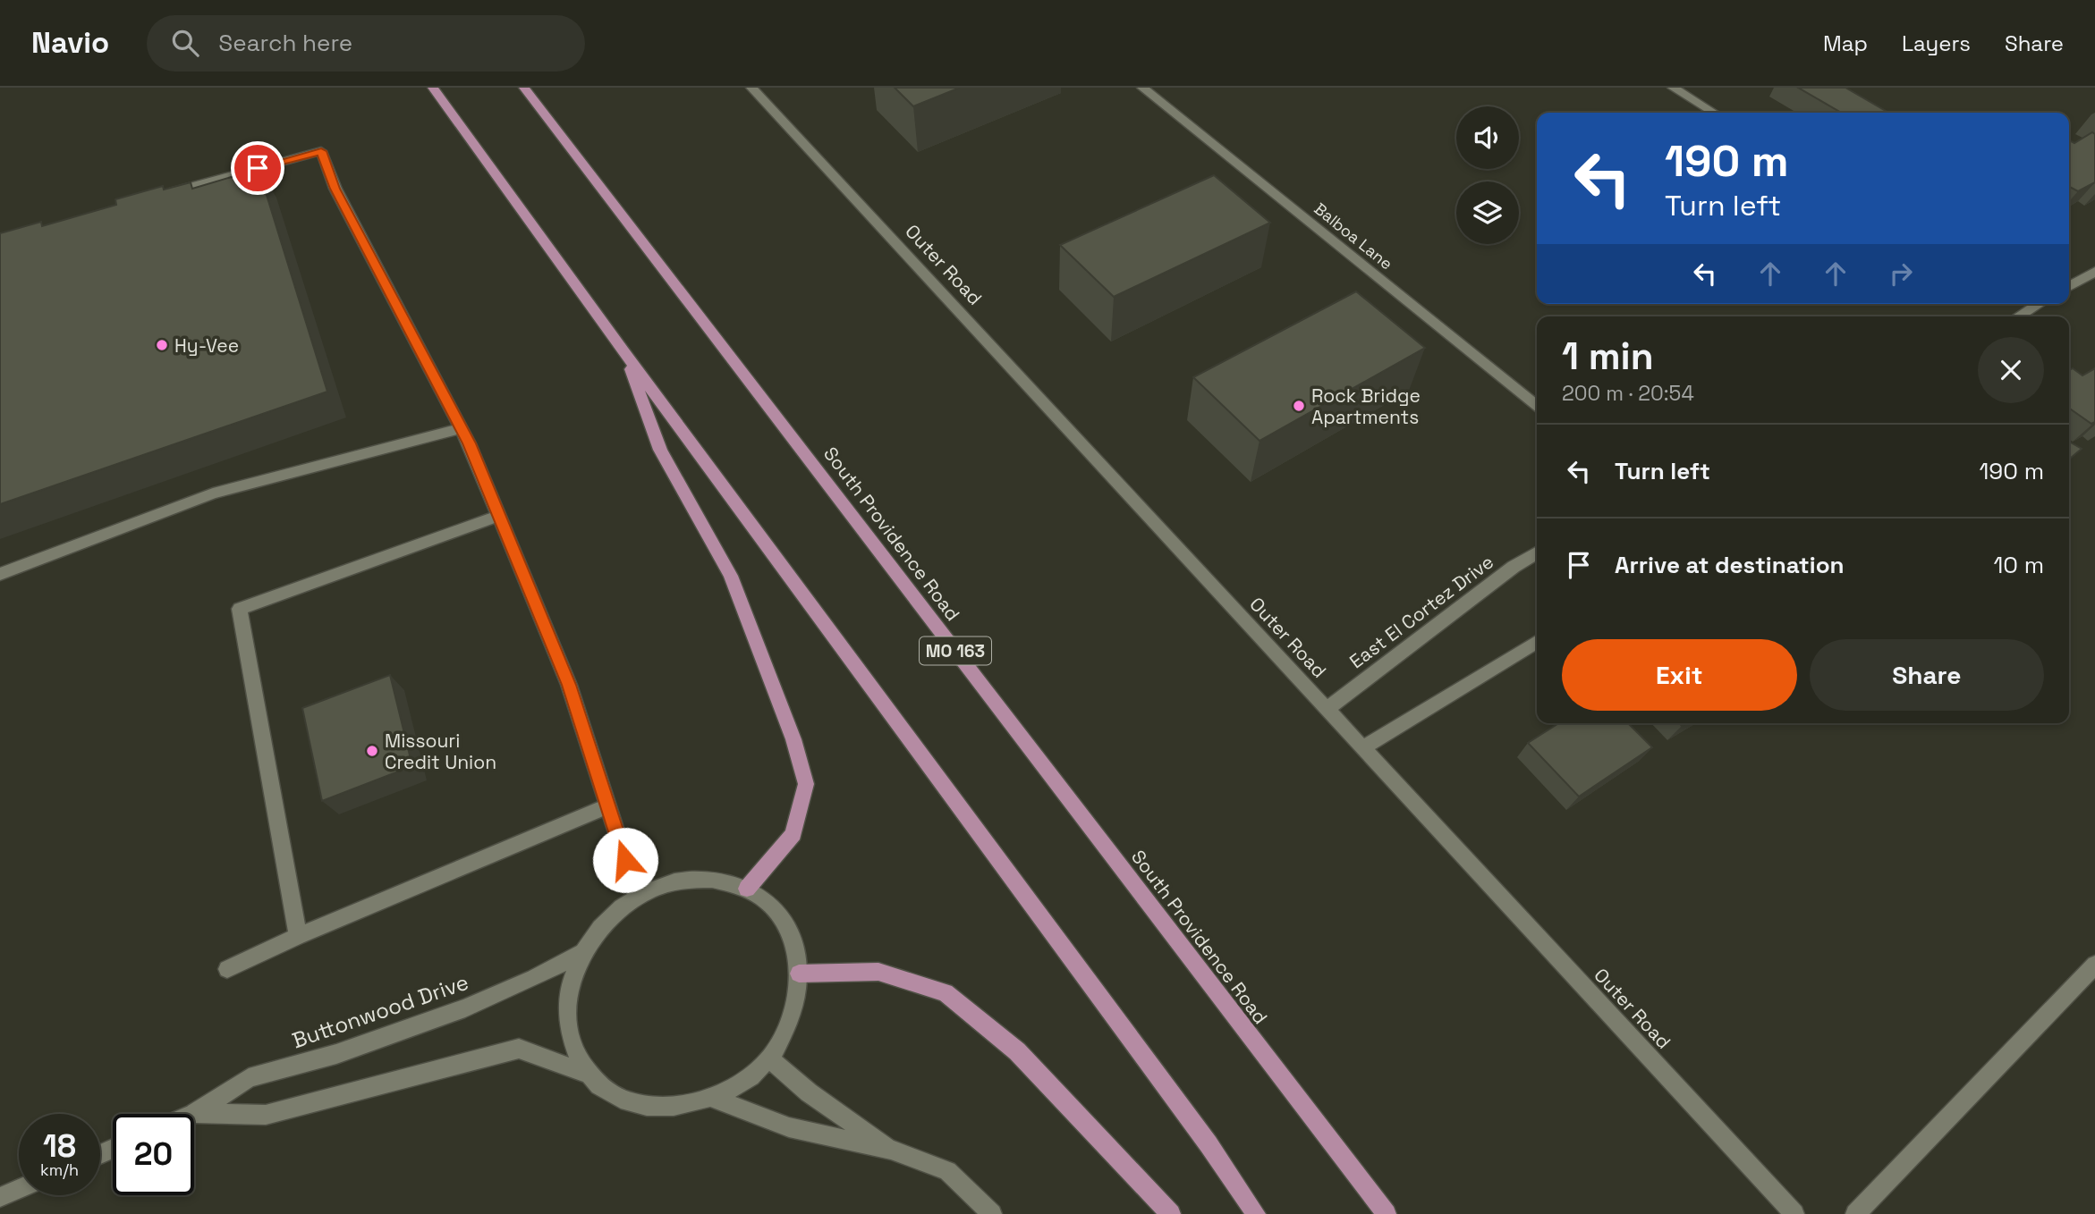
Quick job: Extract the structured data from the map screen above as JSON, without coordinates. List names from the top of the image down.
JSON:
{
  "streets": {
    "main road": ["South Providence Road", "MO 163"],
    "street": [
      "Balboa Lane",
      "Outer Road",
      "East El Cortez Drive",
      "Buttonwood Drive"
    ]
  },
  "crossings": [
    ["Outer Road", "East El Cortez Drive"]
  ],
  "places": ["Hy-Vee", "Rock Bridge Apartments", "Missouri Credit Union"],
  "page": {
    "header": "Navio",
    "search": "Search here",
    "nav": ["Map", "Layers", "Share"],
    "turn": ["190 m", "Turn left"],
    "heading": ["1 min", "200 m · 20:54"],
    "list": [
      {
        "name": "Turn left",
        "value": "190 m"
      },
      {
        "name": "Arrive at destination",
        "value": "10 m"
      }
    ],
    "buttons": ["Exit", "Share"],
    "speed": "18 km/h",
    "limit": "20"
  }
}
